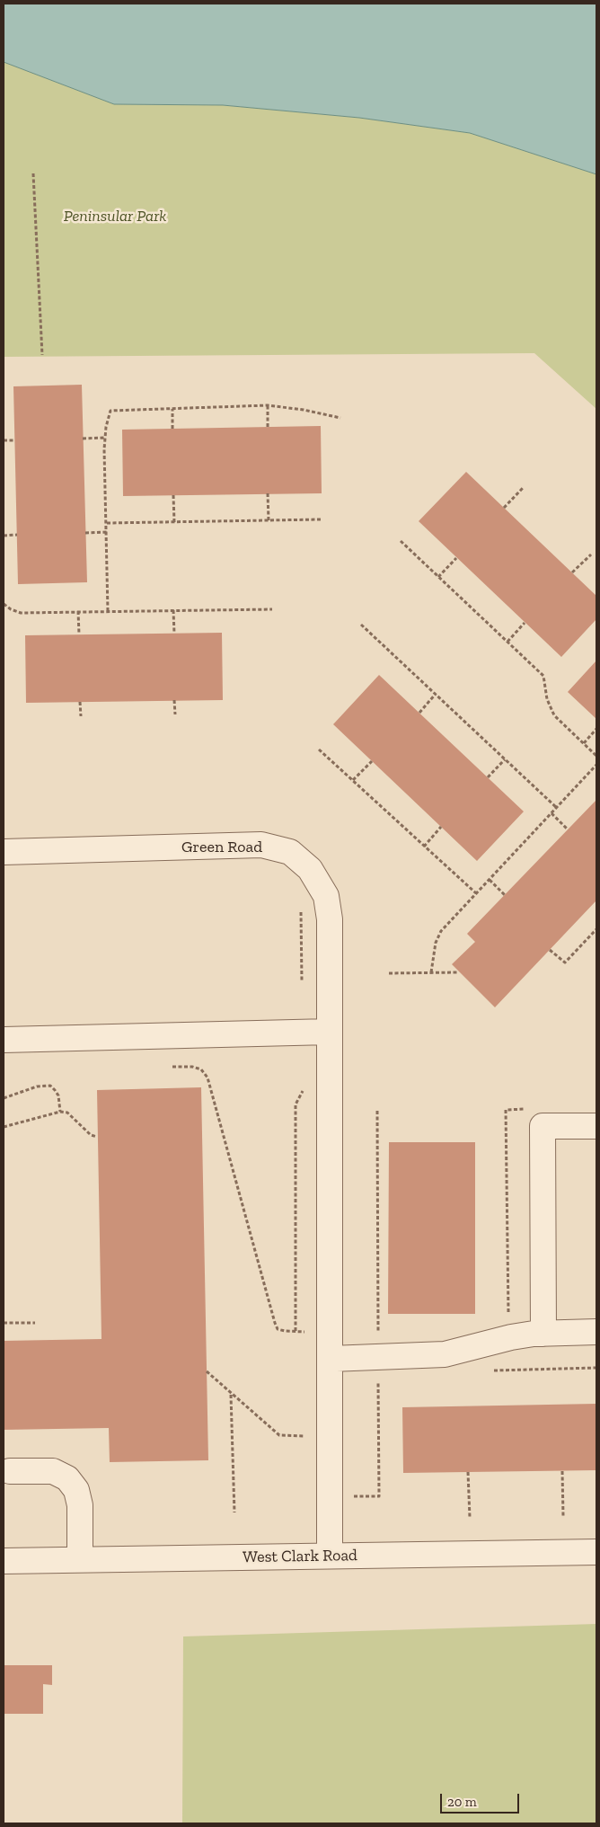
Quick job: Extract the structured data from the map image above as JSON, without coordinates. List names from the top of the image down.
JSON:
{
  "streets": {
    "street": ["Green Road", "West Clark Road"]
  },
  "crossings": [
    ["Green Road", "West Clark Road"]
  ],
  "parks": ["Peninsular Park"],
  "scale_bar": "20 m"
}
